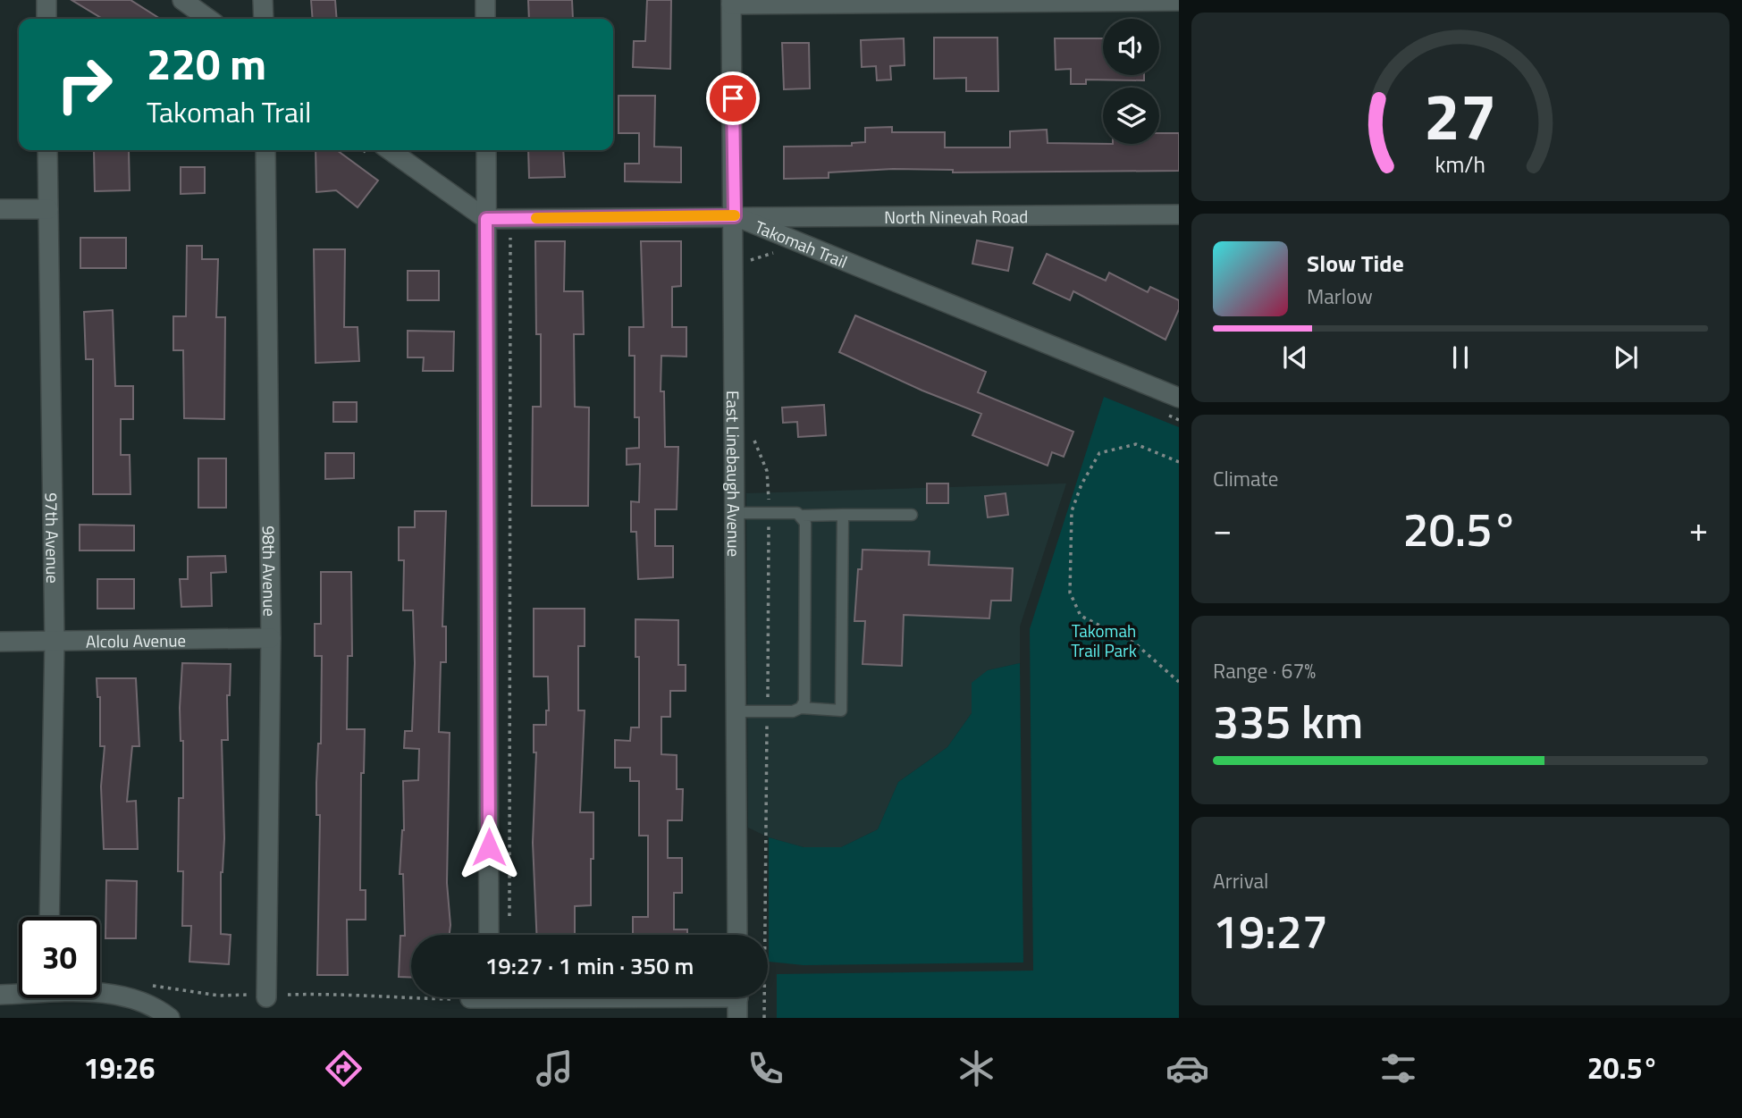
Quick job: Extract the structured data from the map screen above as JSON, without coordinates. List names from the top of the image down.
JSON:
{
  "streets": {
    "street": [
      "North Ninevah Road",
      "Takomah Trail",
      "East Linebaugh Avenue",
      "97th Avenue",
      "98th Avenue",
      "Alcolu Avenue"
    ]
  },
  "crossings": [
    ["North Ninevah Road", "Takomah Trail"],
    ["North Ninevah Road", "East Linebaugh Avenue"],
    ["Takomah Trail", "East Linebaugh Avenue"],
    ["97th Avenue", "Alcolu Avenue"],
    ["98th Avenue", "Alcolu Avenue"]
  ],
  "parks": ["Takomah Trail Park"],
  "page": {
    "turn": ["220 m", "Takomah Trail"],
    "song": ["Slow Tide", "Marlow"],
    "tile": [
      "Climate",
      ["Range · 67%", "335 km"],
      ["Arrival", "19:27"]
    ],
    "heat": ["−", "20.5°", "+"],
    "limit": "30",
    "trip": "19:27 · 1 min · 350 m",
    "tabs": ["19:26", "20.5°"],
    "gauge": ["27", "km/h"]
  }
}
